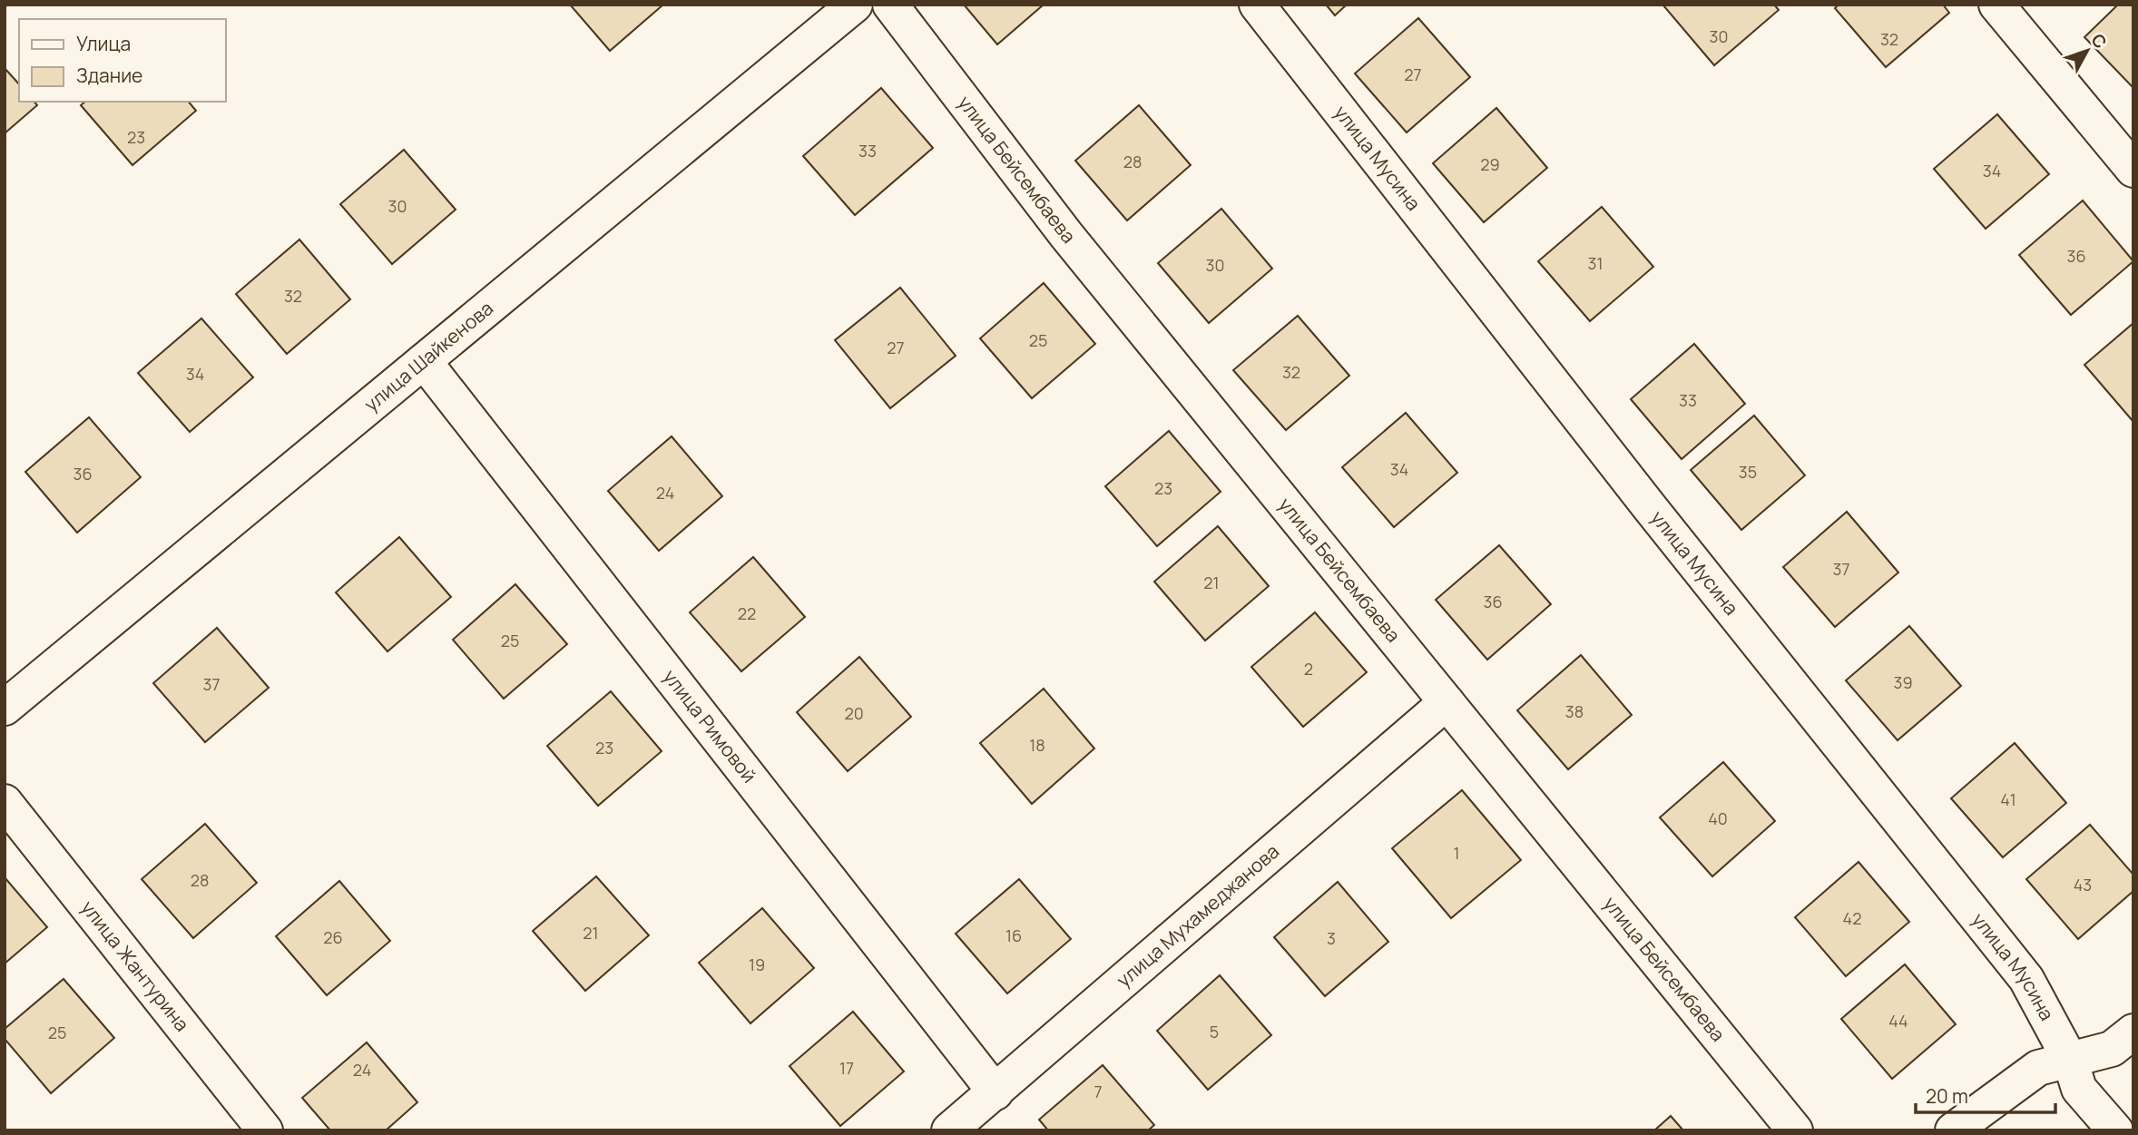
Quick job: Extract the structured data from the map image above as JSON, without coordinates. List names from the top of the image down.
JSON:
{
  "streets": {
    "street": [
      "улица Мусина",
      "улица Бейсембаева",
      "улица Шайкенова",
      "улица Римовой",
      "улица Мухамеджанова",
      "улица Жантурина"
    ]
  },
  "crossings": [
    ["улица Бейсембаева", "улица Мухамеджанова"],
    ["улица Шайкенова", "улица Римовой"],
    ["улица Римовой", "улица Мухамеджанова"]
  ],
  "house_numbers": [
    "30",
    "32",
    "27",
    "23",
    "33",
    "28",
    "29",
    "34",
    "30",
    "36",
    "31",
    "30",
    "32",
    "25",
    "27",
    "32",
    "34",
    "33",
    "34",
    "35",
    "36",
    "23",
    "24",
    "37",
    "21",
    "36",
    "22",
    "25",
    "2",
    "39",
    "37",
    "38",
    "20",
    "18",
    "23",
    "41",
    "40",
    "1",
    "28",
    "43",
    "42",
    "21",
    "16",
    "26",
    "3",
    "19",
    "44",
    "5",
    "25",
    "17",
    "24",
    "7"
  ],
  "legend": ["Улица", "Здание"],
  "scale_bar": "20 m",
  "north": "top right"
}
